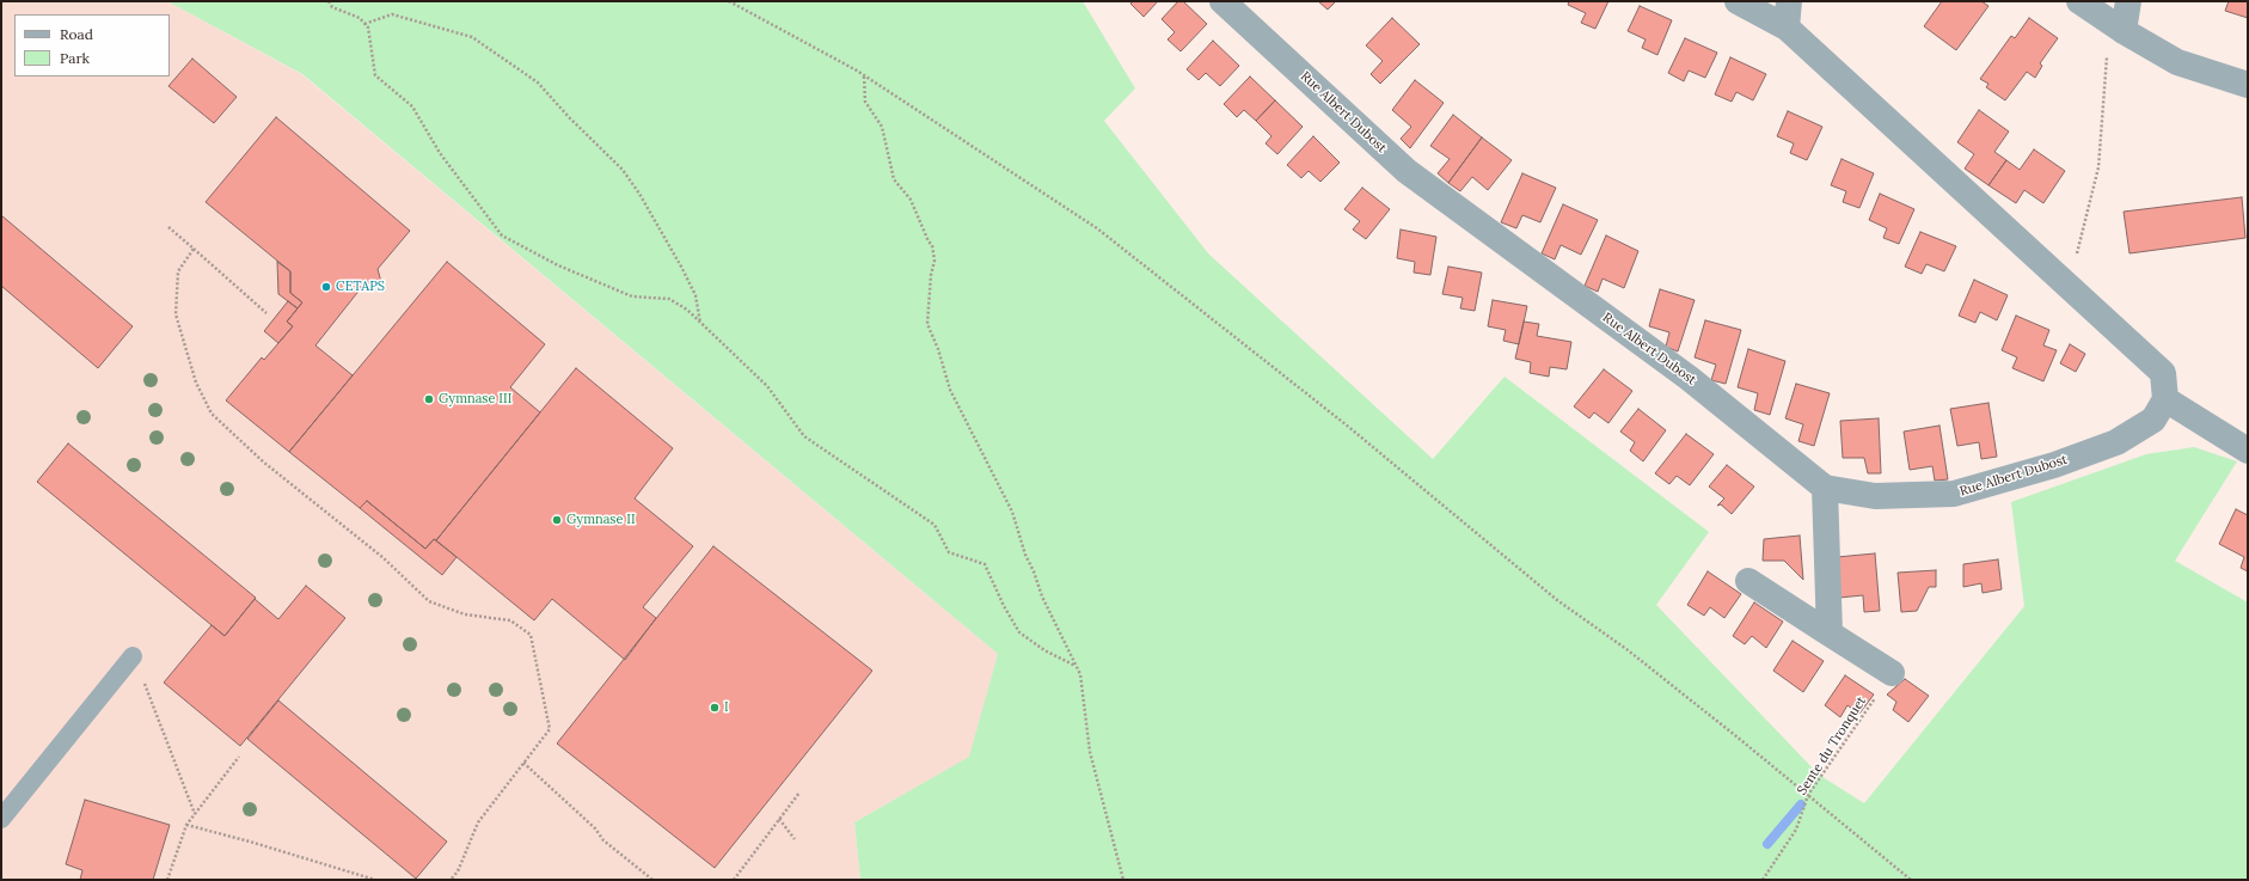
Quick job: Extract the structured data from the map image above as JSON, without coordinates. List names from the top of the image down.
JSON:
{
  "streets": {
    "street": ["Rue Albert Dubost"],
    "path": ["Sente du Tronquet"]
  },
  "places": [
    "CETAPS",
    "Gymnase III",
    "Gymnase II",
    "I"
  ],
  "legend": ["Road", "Park"]
}
